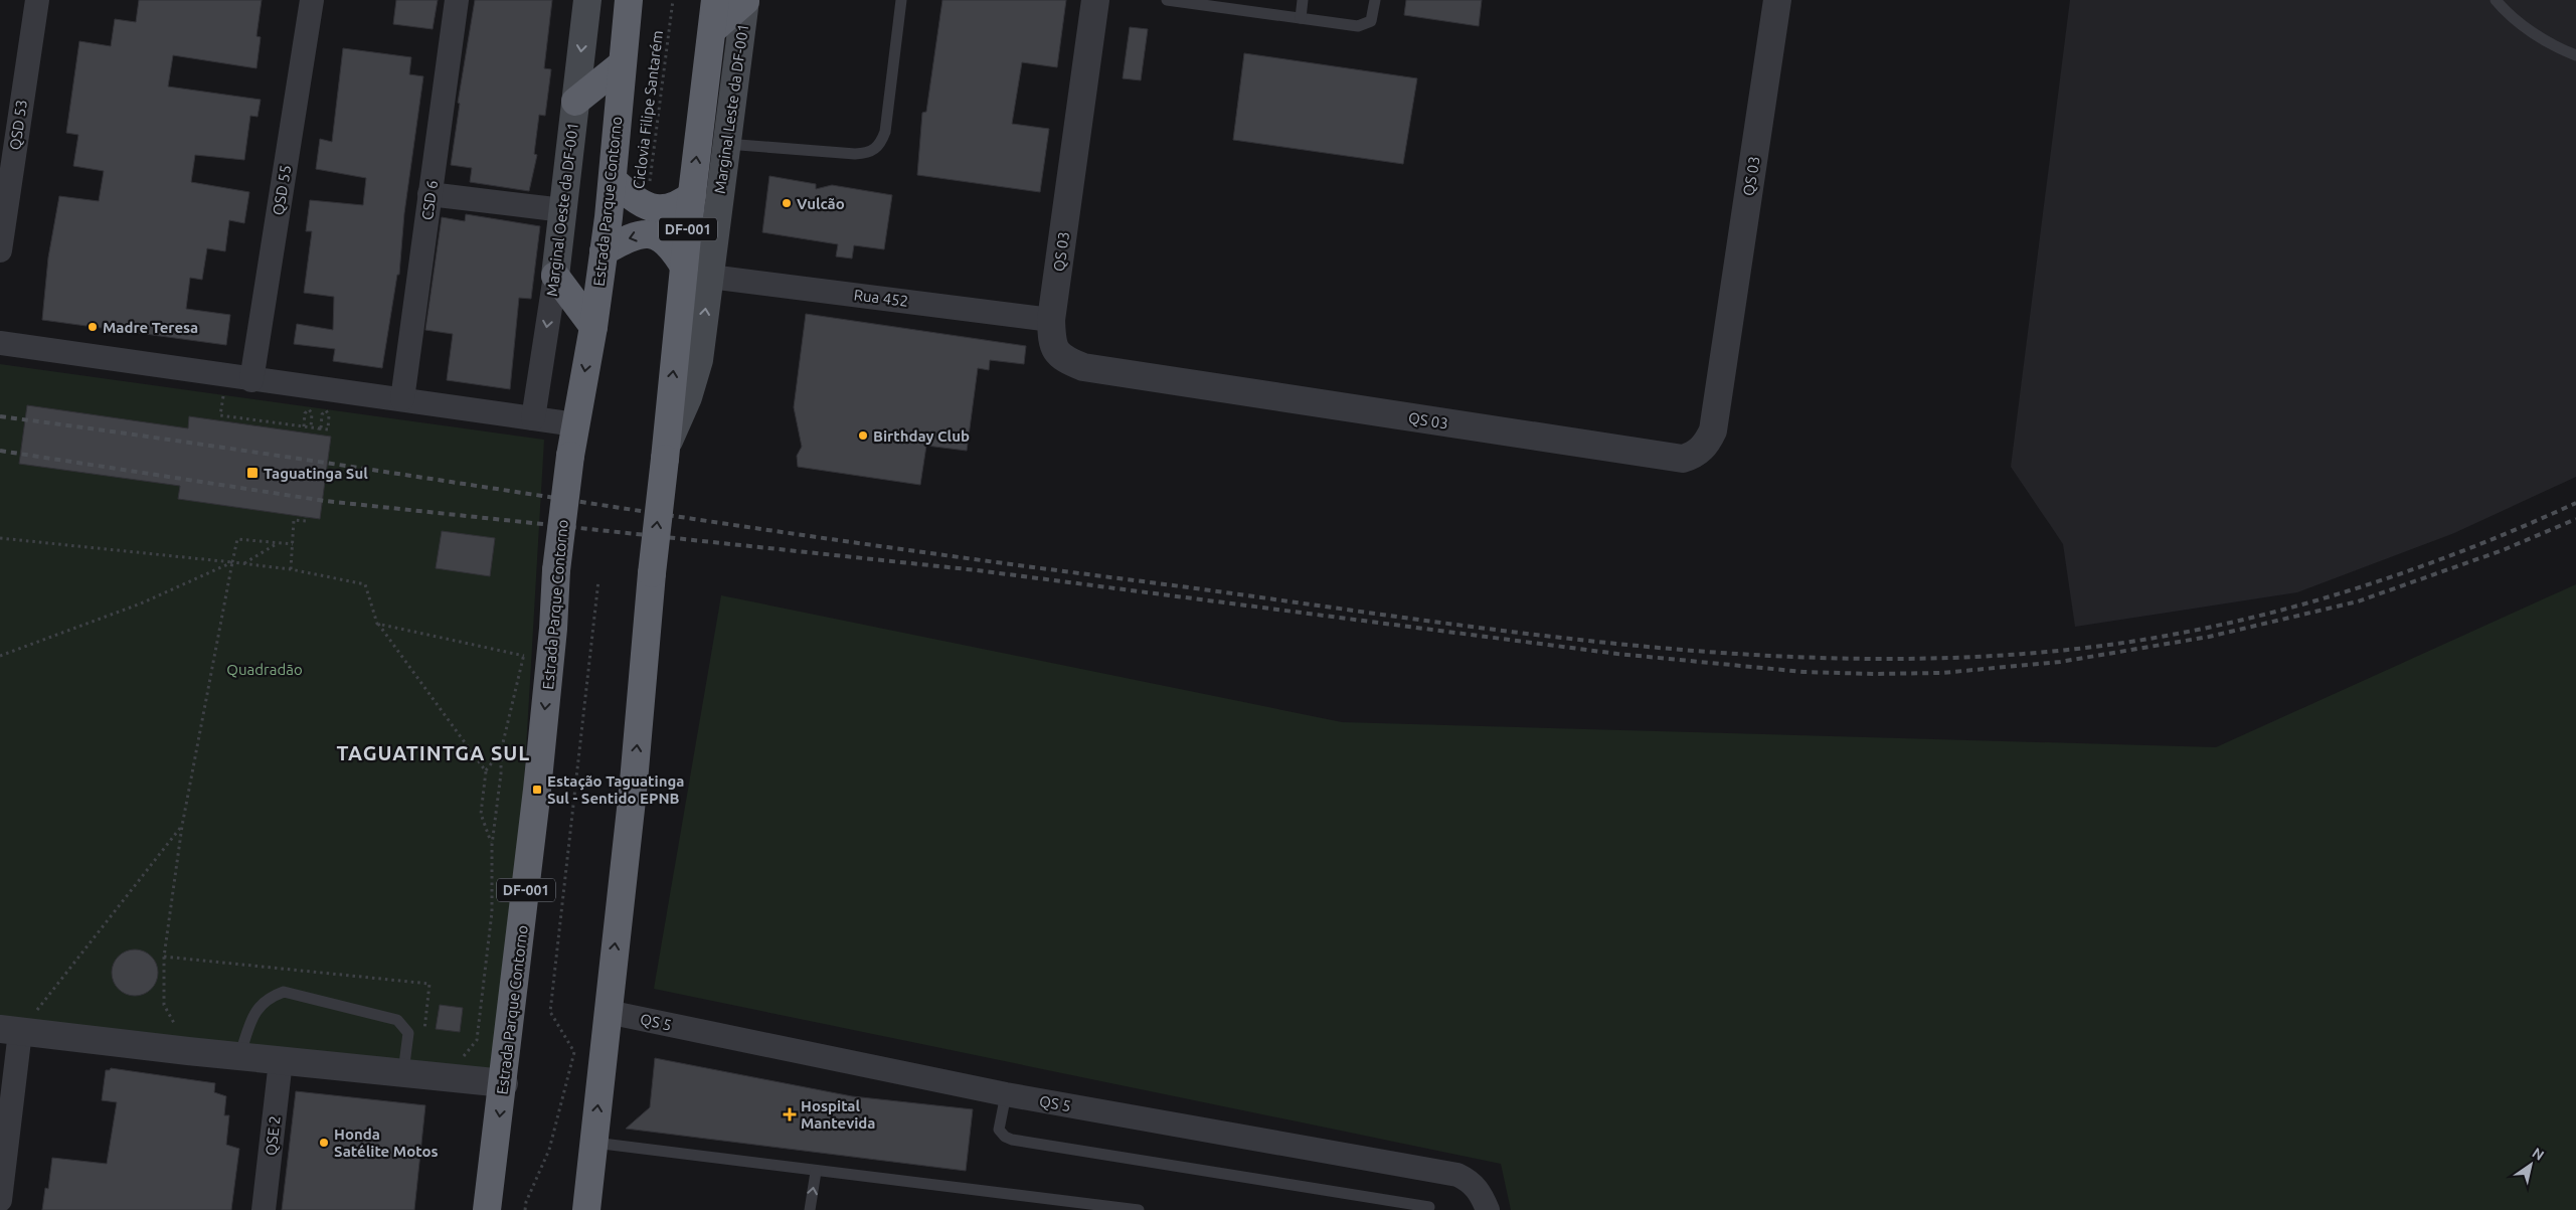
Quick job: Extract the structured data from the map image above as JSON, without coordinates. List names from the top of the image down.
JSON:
{
  "streets": {
    "highway": ["Estrada Parque Contorno", "DF-001"],
    "main road": ["Marginal Leste da DF-001", "Marginal Oeste da DF-001"],
    "street": [
      "QSD 53",
      "QS 03",
      "QSD 55",
      "CSD 6",
      "Rua 452",
      "QS 5",
      "QSE 2"
    ],
    "path": ["Ciclovia Filipe Santarém"]
  },
  "crossings": [
    ["Marginal Leste da DF-001", "DF-001"],
    ["Marginal Leste da DF-001", "Rua 452"],
    ["QS 03", "Rua 452"],
    ["DF-001", "QS 5"]
  ],
  "one_way": ["Marginal Leste da DF-001", "Marginal Oeste da DF-001"],
  "districts": ["TAGUATINTGA SUL"],
  "parks": ["Quadradão"],
  "places": {
    "other": [
      "Vulcão",
      "Madre Teresa",
      "Birthday Club",
      "Honda Satélite Motos"
    ],
    "transit": ["Taguatinga Sul", "Estação Taguatinga Sul - Sentido EPNB"],
    "health": ["Hospital Mantevida"]
  },
  "north": "top right"
}
